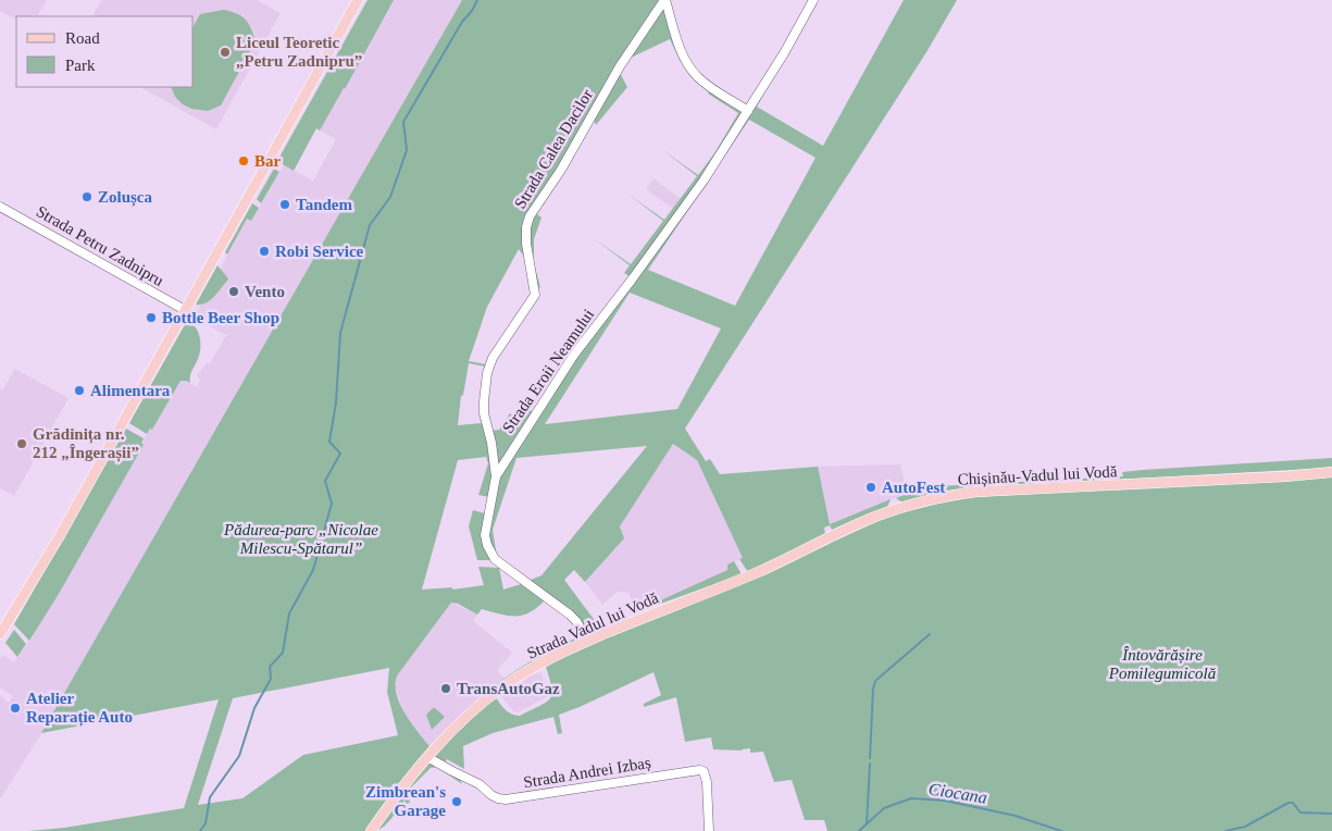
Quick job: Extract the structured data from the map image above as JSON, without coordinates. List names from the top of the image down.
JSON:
{
  "streets": {
    "main road": ["Chișinău-Vadul lui Vodă", "Strada Vadul lui Vodă"],
    "street": [
      "Strada Calea Dacilor",
      "Strada Petru Zadnipru",
      "Strada Eroii Neamului",
      "Strada Andrei Izbaș"
    ]
  },
  "crossings": [
    ["Strada Calea Dacilor", "Strada Eroii Neamului"],
    ["Strada Eroii Neamului", "Strada Vadul lui Vodă"],
    ["Chișinău-Vadul lui Vodă", "Strada Vadul lui Vodă"],
    ["Strada Vadul lui Vodă", "Strada Andrei Izbaș"]
  ],
  "water": ["Ciocana"],
  "parks": ["Pădurea-parc „Nicolae Milescu-Spătarul”", "Întovărășire Pomilegumicolă"],
  "places": [
    "Liceul Teoretic „Petru Zadnipru”",
    "Bar",
    "Zolușca",
    "Tandem",
    "Robi Service",
    "Vento",
    "Bottle Beer Shop",
    "Alimentara",
    "Grădinița nr. 212 „Îngerașii”",
    "AutoFest",
    "TransAutoGaz",
    "Atelier Reparație Auto",
    "Zimbrean's Garage"
  ],
  "legend": ["Road", "Park"]
}
